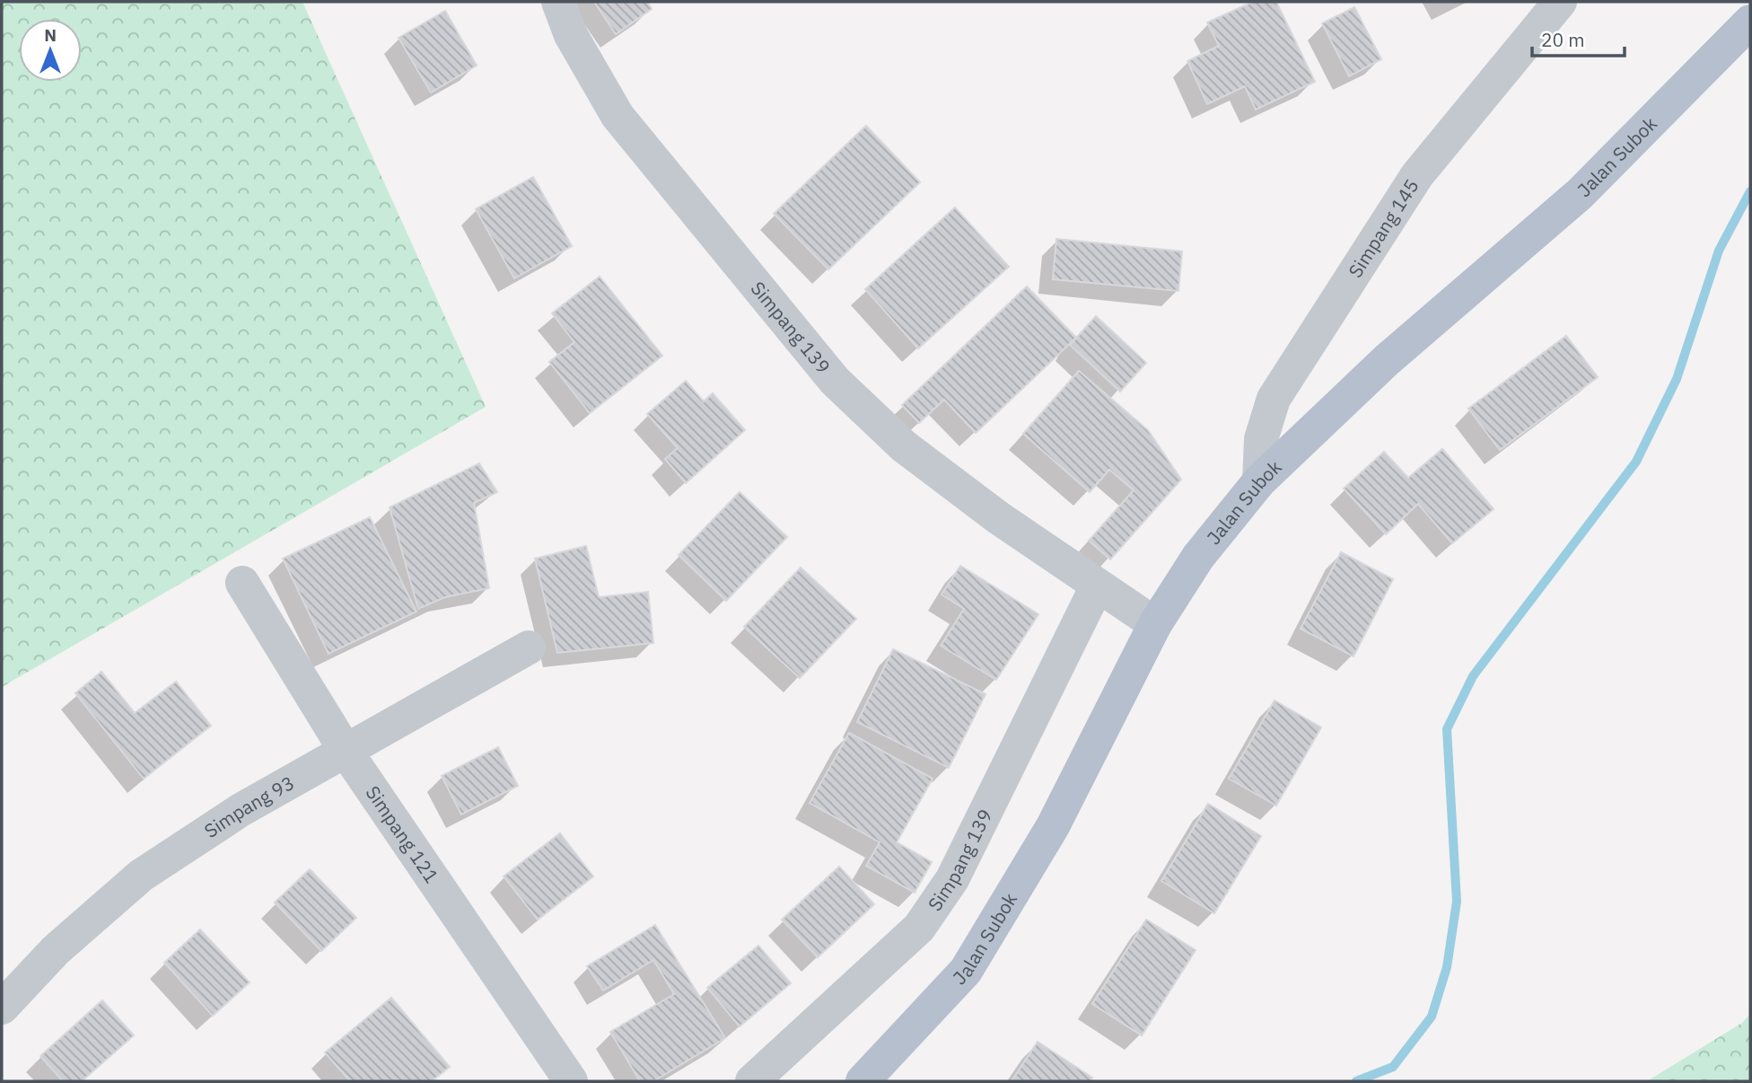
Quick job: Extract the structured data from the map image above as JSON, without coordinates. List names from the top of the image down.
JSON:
{
  "streets": {
    "main road": ["Jalan Subok"],
    "street": [
      "Simpang 145",
      "Simpang 139",
      "Simpang 93",
      "Simpang 121"
    ]
  },
  "crossings": [
    ["Jalan Subok", "Simpang 145"],
    ["Jalan Subok", "Simpang 139"],
    ["Simpang 93", "Simpang 121"]
  ],
  "scale_bar": "20 m",
  "north": "top"
}
